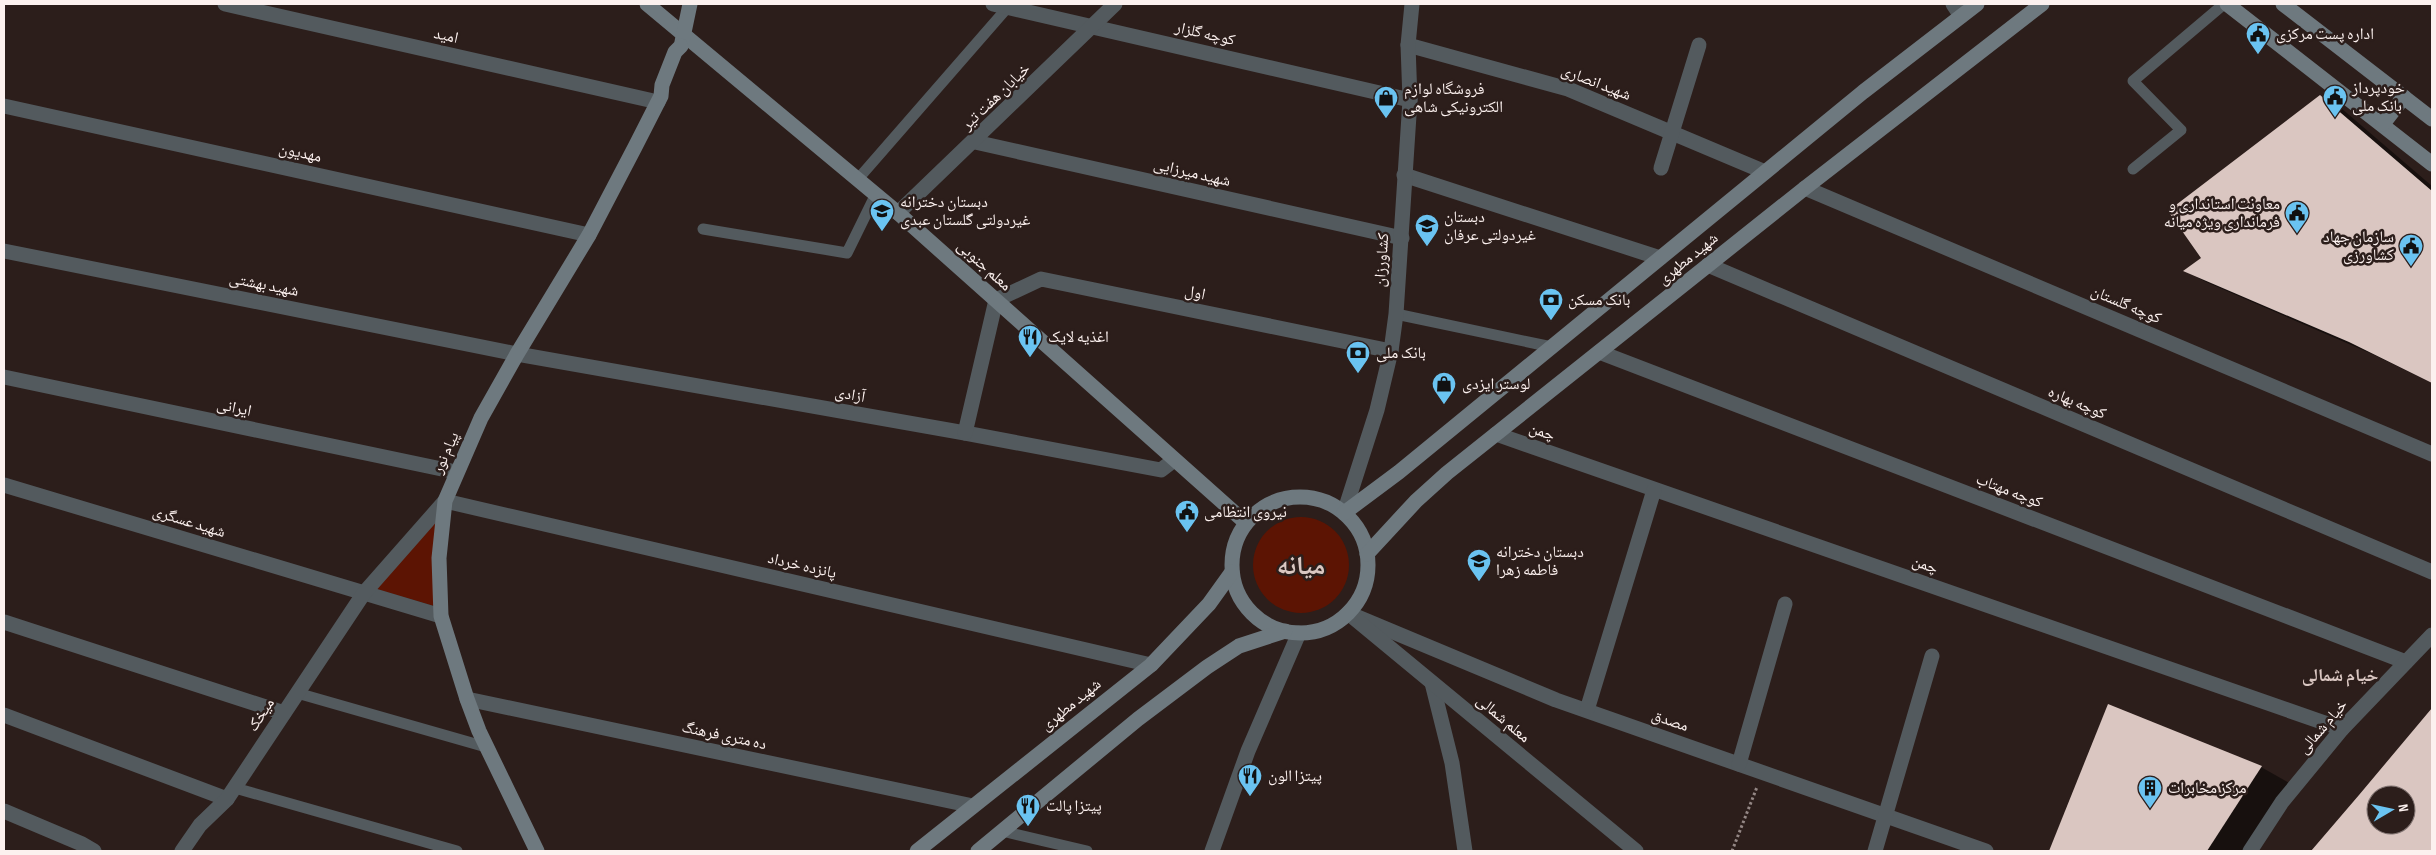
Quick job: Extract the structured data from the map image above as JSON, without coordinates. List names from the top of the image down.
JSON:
{
  "streets": {
    "main road": ["شهید مطهری", "معلم جنوبی", "پیام نور"],
    "street": [
      "کوچه گلزار",
      "امید",
      "شهید انصاری",
      "خیابان هفت تیر",
      "مهدیون",
      "شهید میرزایی",
      "کشاورزان",
      "شهید بهشتی",
      "اول",
      "کوچه گلستان",
      "آزادی",
      "کوچه بهاره",
      "ایرانی",
      "چمن",
      "کوچه مهتاب",
      "شهید عسگری",
      "پانزده خرداد",
      "میخک",
      "معلم شمالی",
      "مصدق",
      "خیام شمالی",
      "ده متری فرهنگ"
    ]
  },
  "crossings": [
    ["کوچه گلزار", "خیابان هفت تیر"],
    ["کوچه گلزار", "کشاورزان"],
    ["امید", "پیام نور"],
    ["شهید انصاری", "شهید مطهری"],
    ["شهید انصاری", "کشاورزان"],
    ["خیابان هفت تیر", "شهید میرزایی"],
    ["خیابان هفت تیر", "معلم جنوبی"],
    ["مهدیون", "پیام نور"],
    ["شهید میرزایی", "کشاورزان"],
    ["شهید مطهری", "کشاورزان"],
    ["شهید مطهری", "معلم جنوبی"],
    ["شهید مطهری", "کوچه گلستان"],
    ["شهید مطهری", "کوچه بهاره"],
    ["شهید مطهری", "چمن"],
    ["شهید مطهری", "کوچه مهتاب"],
    ["شهید مطهری", "پانزده خرداد"],
    ["شهید مطهری", "معلم شمالی"],
    ["شهید مطهری", "مصدق"],
    ["شهید مطهری", "ده متری فرهنگ"],
    ["کشاورزان", "معلم جنوبی"],
    ["کشاورزان", "اول"],
    ["کشاورزان", "معلم شمالی"],
    ["کشاورزان", "مصدق"],
    ["معلم جنوبی", "اول"],
    ["معلم جنوبی", "آزادی"],
    ["معلم جنوبی", "پیام نور"],
    ["معلم جنوبی", "معلم شمالی"],
    ["معلم جنوبی", "مصدق"],
    ["شهید بهشتی", "آزادی"],
    ["شهید بهشتی", "پیام نور"],
    ["آزادی", "پیام نور"],
    ["ایرانی", "پیام نور"],
    ["چمن", "خیام شمالی"],
    ["پیام نور", "شهید عسگری"],
    ["پیام نور", "پانزده خرداد"],
    ["پیام نور", "میخک"],
    ["پیام نور", "ده متری فرهنگ"],
    ["کوچه مهتاب", "خیام شمالی"],
    ["شهید عسگری", "میخک"],
    ["پانزده خرداد", "میخک"],
    ["معلم شمالی", "مصدق"]
  ],
  "districts": ["میانه", "خیام شمالی"],
  "places": {
    "public building": [
      "اداره پست مرکزی",
      "خودپرداز بانک ملی",
      "معاونت استانداری و فرمانداری ویژه میانه",
      "سازمان جهاد کشاورزی",
      "نیروی انتظامی"
    ],
    "shop": ["فروشگاه لوازم الکترونیکی شاهی", "لوستر ایزدی"],
    "school or university": ["دبستان دخترانه غیردولتی گلستان عبدی", "دبستان غیردولتی عرفان", "دبستان دخترانه فاطمه زهرا"],
    "bank": ["بانک مسکن", "بانک ملی"],
    "restaurant": ["اغذیه لایک", "پیتزا الون", "پیتزا پالت"],
    "building": ["مرکز مخابرات"]
  },
  "north": "right"
}
